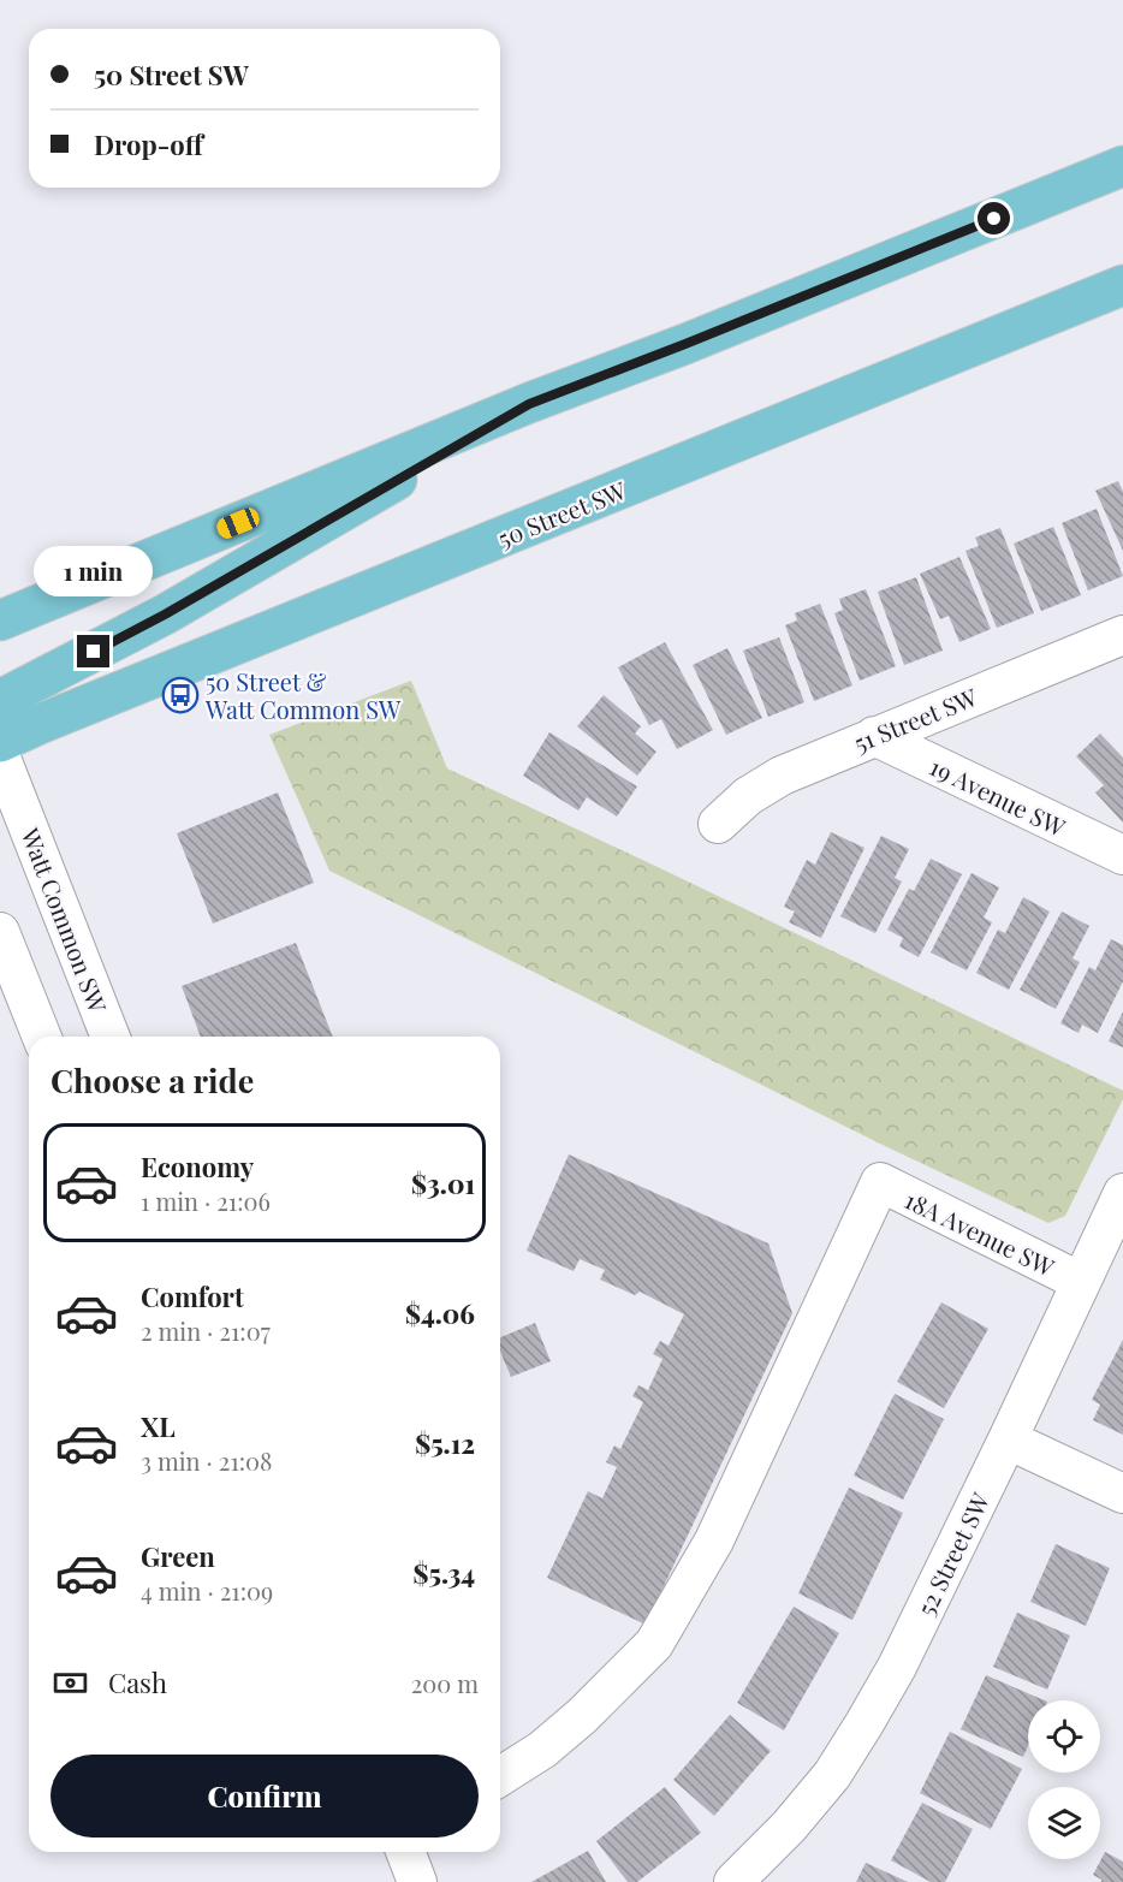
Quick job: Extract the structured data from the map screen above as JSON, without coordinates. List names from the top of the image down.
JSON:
{
  "streets": {
    "main road": ["50 Street SW"],
    "street": [
      "51 Street SW",
      "19 Avenue SW",
      "Watt Common SW",
      "18A Avenue SW",
      "52 Street SW"
    ]
  },
  "crossings": [
    ["51 Street SW", "19 Avenue SW"],
    ["18A Avenue SW", "52 Street SW"]
  ],
  "places": {
    "bus stop": ["50 Street & Watt Common SW"]
  },
  "page": {
    "banner": ["50 Street SW", "Drop-off"],
    "bubble": "1 min",
    "heading": "Choose a ride",
    "list": [
      {
        "name": "Economy",
        "note": "1 min · 21:06",
        "value": "$3.01"
      },
      {
        "name": "Comfort",
        "note": "2 min · 21:07",
        "value": "$4.06"
      },
      {
        "name": "XL",
        "note": "3 min · 21:08",
        "value": "$5.12"
      },
      {
        "name": "Green",
        "note": "4 min · 21:09",
        "value": "$5.34"
      }
    ],
    "pay": ["Cash", "200 m"],
    "buttons": "Confirm"
  }
}
